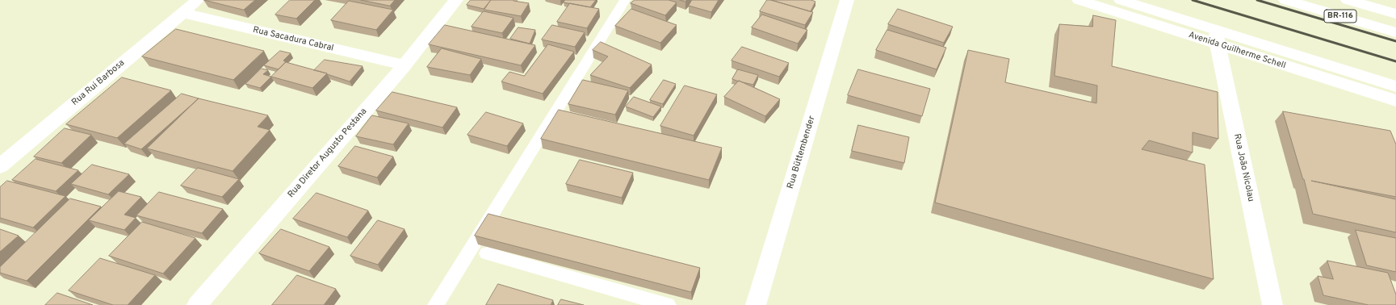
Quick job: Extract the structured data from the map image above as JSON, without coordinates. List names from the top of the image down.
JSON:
{
  "streets": {
    "main road": [
      "BR-116",
      "Rua Sacadura Cabral",
      "Avenida Guilherme Schell",
      "Rua Rui Barbosa",
      "Rua Büttembender",
      "Rua Diretor Augusto Pestana",
      "Rua João Nicolau"
    ]
  },
  "crossings": [
    ["Rua Sacadura Cabral", "Rua Rui Barbosa"],
    ["Rua Sacadura Cabral", "Rua Diretor Augusto Pestana"],
    ["Avenida Guilherme Schell", "Rua João Nicolau"]
  ]
}
